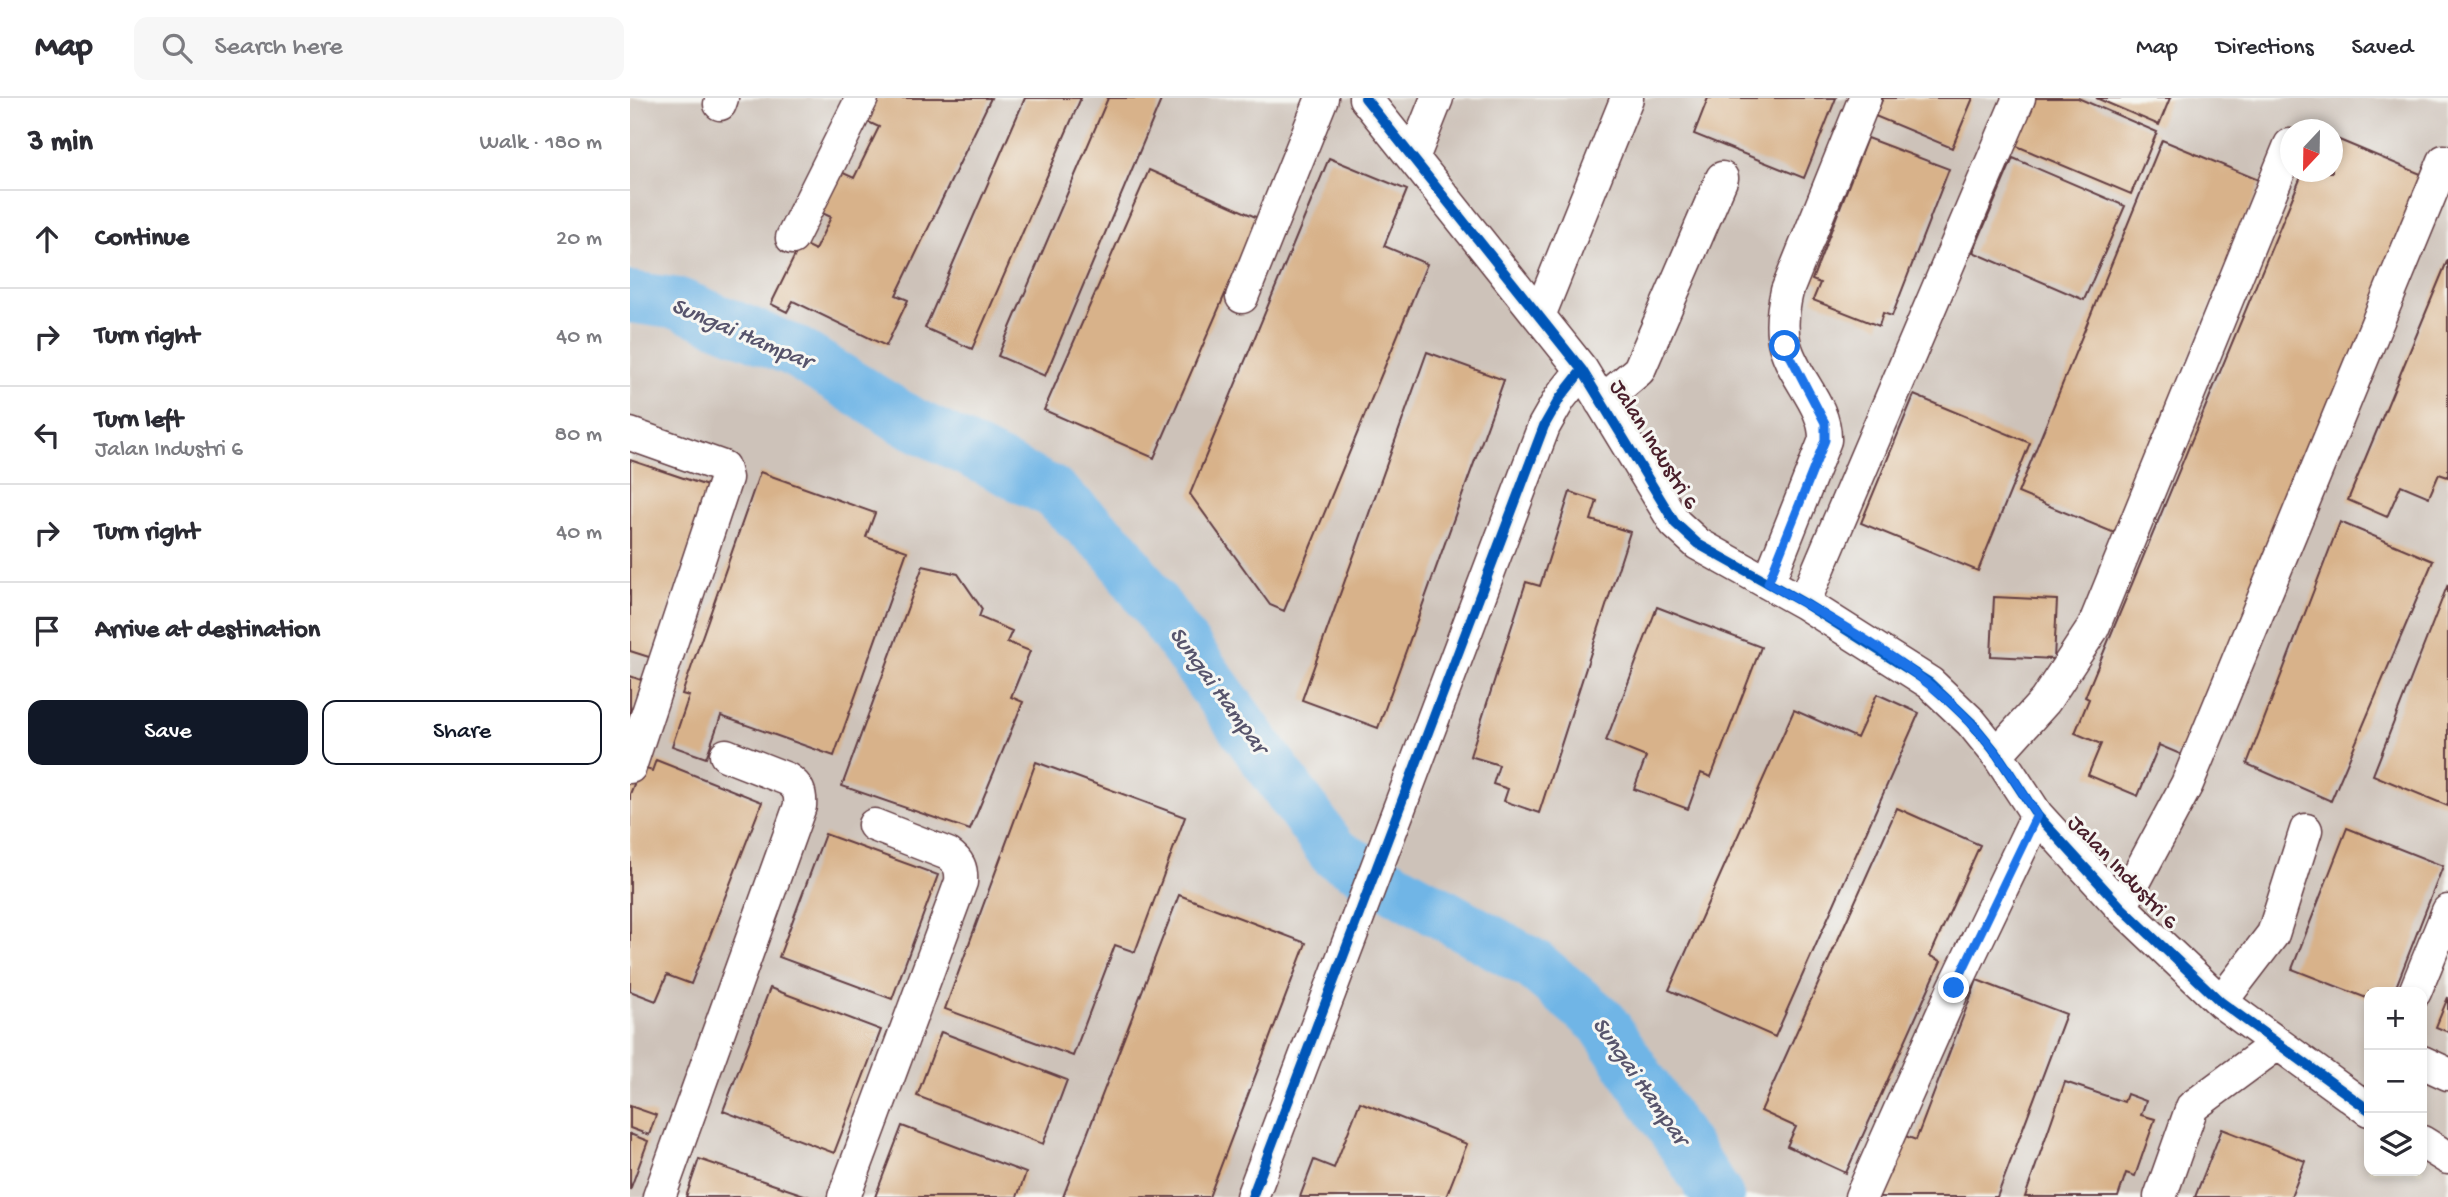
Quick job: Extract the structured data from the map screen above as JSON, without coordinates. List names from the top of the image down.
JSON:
{
  "streets": {
    "street": ["Jalan Industri 6"]
  },
  "water": ["Sungai Hampar"],
  "north": "bottom",
  "page": {
    "header": "Map",
    "search": "Search here",
    "nav": ["Map", "Directions", "Saved"],
    "heading": ["3 min", "Walk · 180 m"],
    "list": [
      ["Continue", "20 m"],
      ["Turn right", "40 m"],
      ["Turn left", "Jalan Industri 6", "80 m"],
      ["Turn right", "40 m"],
      "Arrive at destination"
    ],
    "buttons": ["Save", "Share"],
    "map_buttons": ["+", "−"]
  }
}
